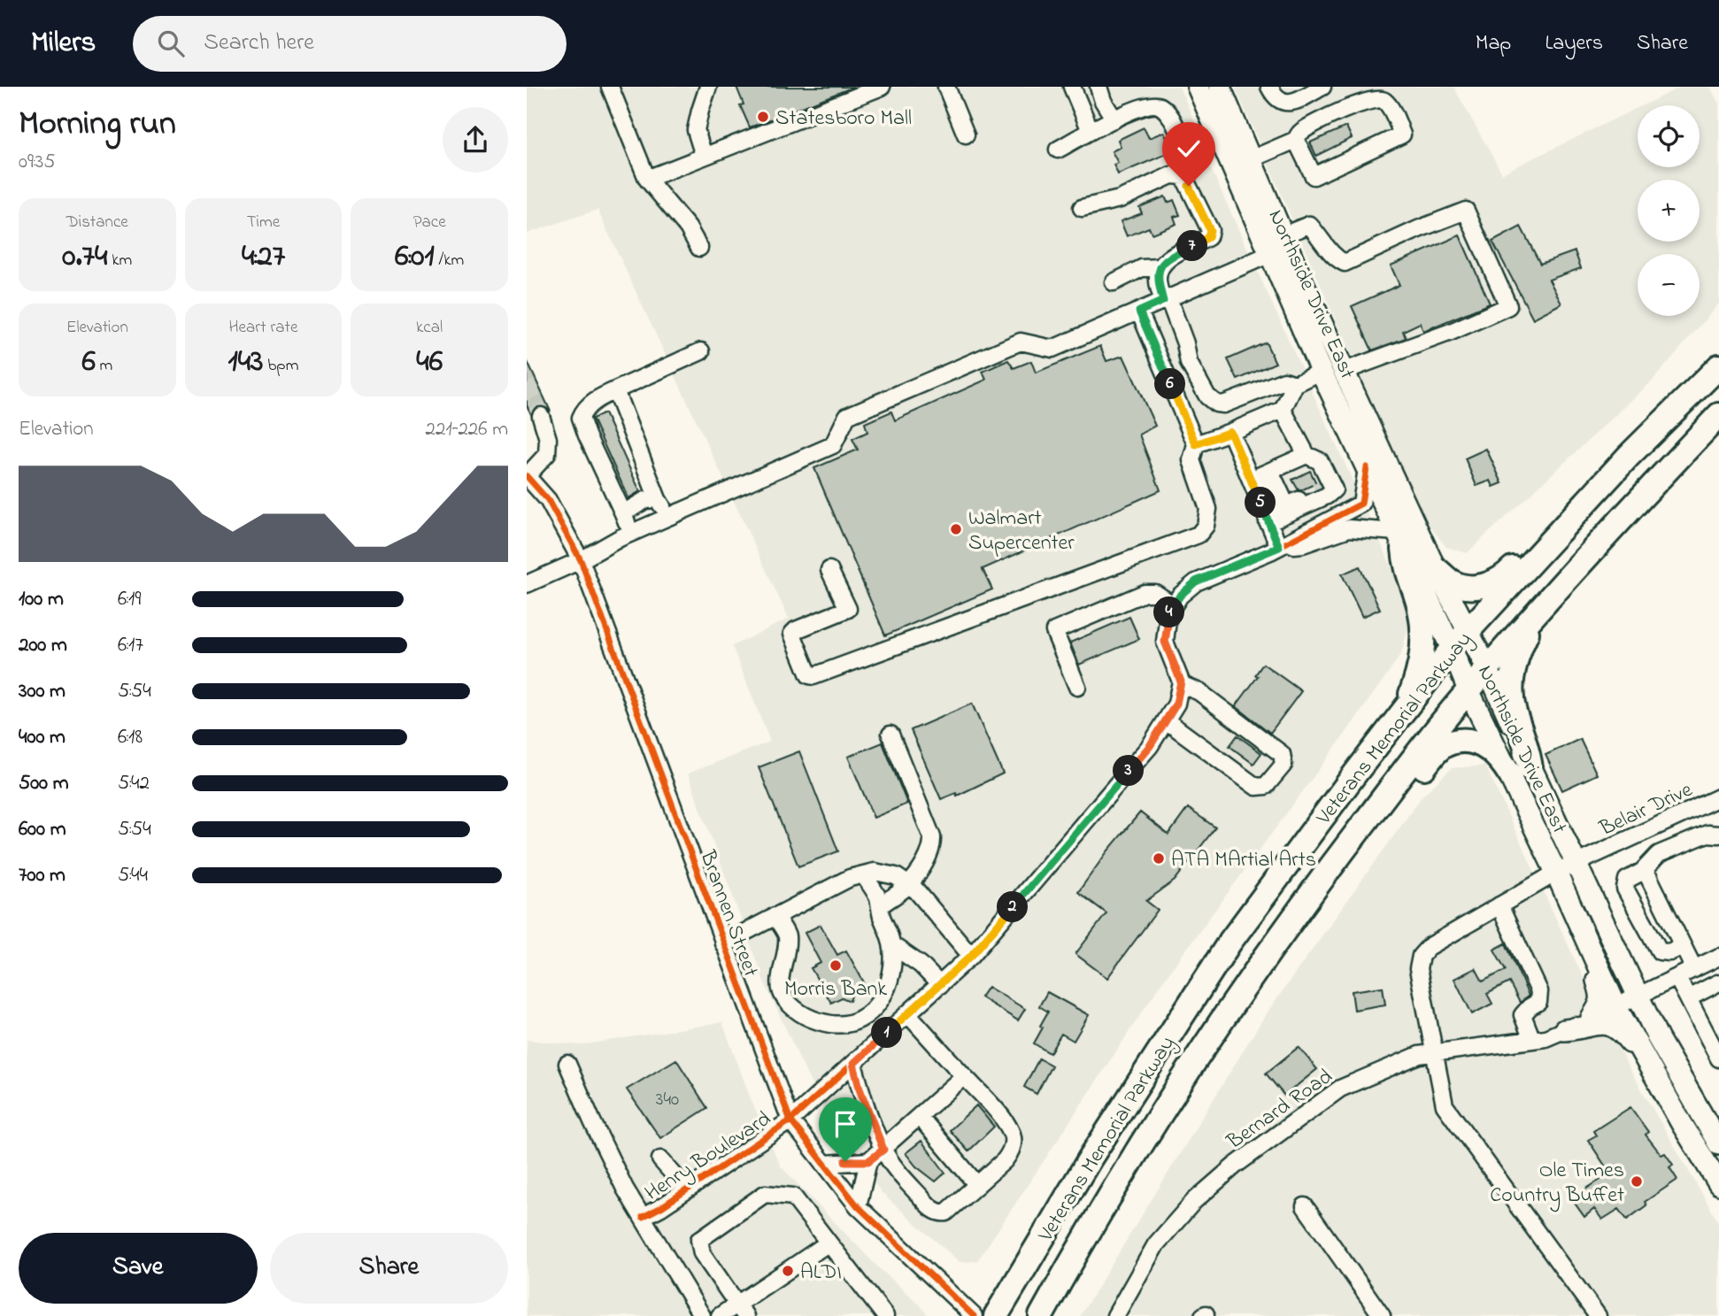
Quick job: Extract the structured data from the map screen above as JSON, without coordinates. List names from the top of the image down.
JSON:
{
  "streets": {
    "highway": ["Veterans Memorial Parkway"],
    "main road": ["Northside Drive East"],
    "street": [
      "Belair Drive",
      "Brannen Street",
      "Bernard Road",
      "Henry Boulevard"
    ]
  },
  "crossings": [
    ["Northside Drive East", "Veterans Memorial Parkway"],
    ["Northside Drive East", "Belair Drive"],
    ["Northside Drive East", "Bernard Road"],
    ["Belair Drive", "Bernard Road"],
    ["Brannen Street", "Henry Boulevard"]
  ],
  "places": [
    "Statesboro Mall",
    "Walmart Supercenter",
    "ATA MArtial Arts",
    "Morris Bank",
    "Ole Times Country Buffet",
    "ALDI"
  ],
  "house_numbers": ["340"],
  "page": {
    "header": "Milers",
    "search": "Search here",
    "nav": ["Map", "Layers", "Share"],
    "heading": ["Morning run", "09:35"],
    "map_buttons": ["+", "−"],
    "stats": [
      ["Distance", "0.74 km"],
      ["Time", "4:27"],
      ["Pace", "6:01 /km"],
      ["Elevation", "6 m"],
      ["Heart rate", "143 bpm"],
      ["kcal", "46"]
    ],
    "pins": [
      "7",
      "6",
      "5",
      "4",
      "3",
      "2",
      "1"
    ],
    "chart": ["Elevation", "221–226 m"],
    "list": [
      {
        "name": "100 m",
        "note": "6:19"
      },
      {
        "name": "200 m",
        "note": "6:17"
      },
      {
        "name": "300 m",
        "note": "5:54"
      },
      {
        "name": "400 m",
        "note": "6:18"
      },
      {
        "name": "500 m",
        "note": "5:42"
      },
      {
        "name": "600 m",
        "note": "5:54"
      },
      {
        "name": "700 m",
        "note": "5:44"
      }
    ],
    "buttons": ["Save", "Share"]
  }
}
